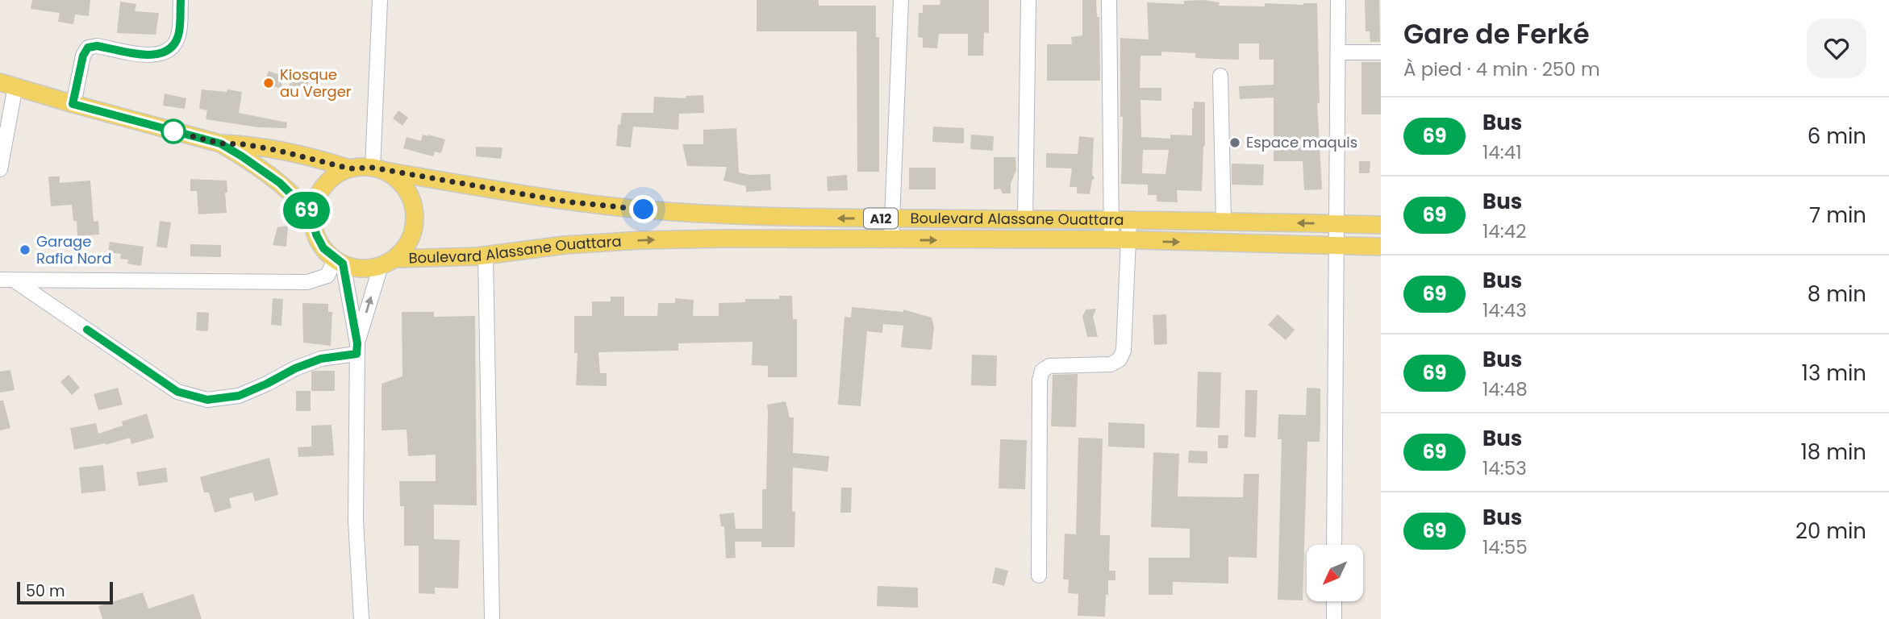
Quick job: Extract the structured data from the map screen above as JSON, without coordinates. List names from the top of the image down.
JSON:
{
  "streets": {
    "main road": ["A12", "Boulevard Alassane Ouattara"]
  },
  "places": ["Kiosque au Verger", "Espace maquis", "Garage Rafia Nord"],
  "lines": ["bus line 69"],
  "scale_bar": "50 m",
  "north": "bottom left",
  "page": {
    "on_map": "69",
    "heading": ["Gare de Ferké", "À pied · 4 min · 250 m"],
    "list": [
      {
        "mark": "69",
        "name": "Bus",
        "note": "14:41",
        "value": "6 min"
      },
      {
        "mark": "69",
        "name": "Bus",
        "note": "14:42",
        "value": "7 min"
      },
      {
        "mark": "69",
        "name": "Bus",
        "note": "14:43",
        "value": "8 min"
      },
      {
        "mark": "69",
        "name": "Bus",
        "note": "14:48",
        "value": "13 min"
      },
      {
        "mark": "69",
        "name": "Bus",
        "note": "14:53",
        "value": "18 min"
      },
      {
        "mark": "69",
        "name": "Bus",
        "note": "14:55",
        "value": "20 min"
      }
    ],
    "scale": "50 m"
  }
}
